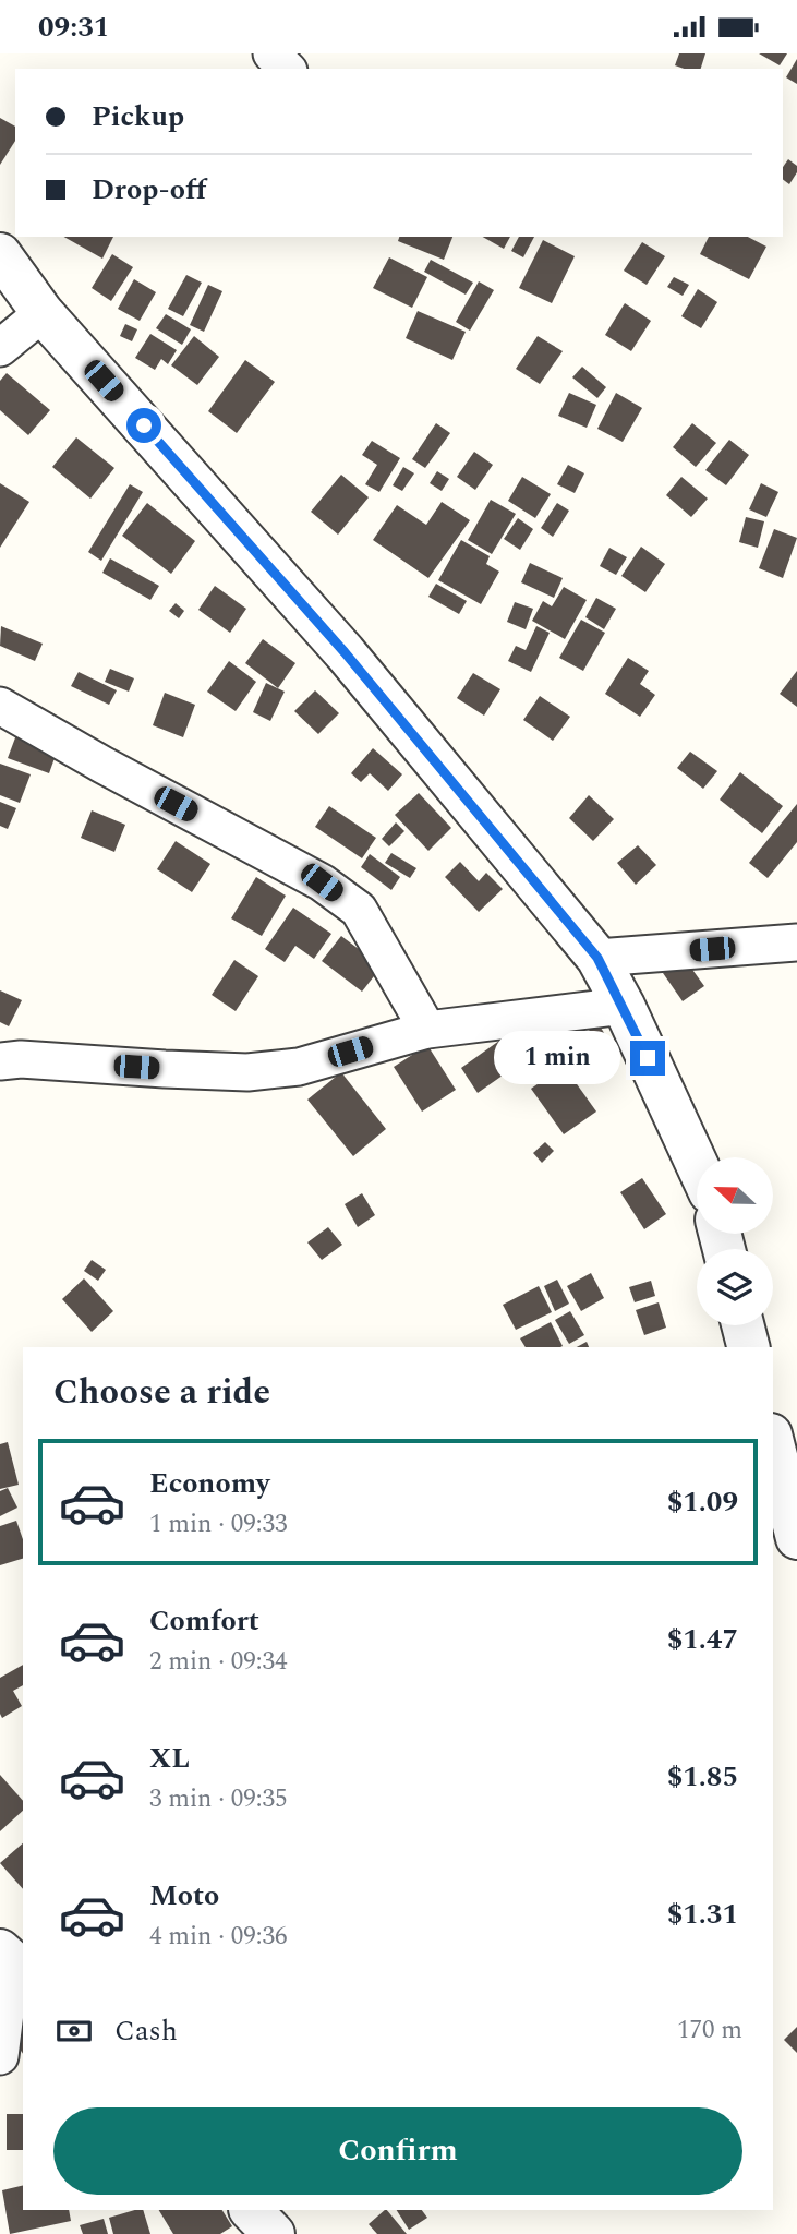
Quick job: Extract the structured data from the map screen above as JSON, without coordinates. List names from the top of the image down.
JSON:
{
  "north": "left",
  "page": {
    "status": "09:31",
    "banner": ["Pickup", "Drop-off"],
    "bubble": "1 min",
    "heading": "Choose a ride",
    "list": [
      {
        "name": "Economy",
        "note": "1 min · 09:33",
        "value": "$1.09"
      },
      {
        "name": "Comfort",
        "note": "2 min · 09:34",
        "value": "$1.47"
      },
      {
        "name": "XL",
        "note": "3 min · 09:35",
        "value": "$1.85"
      },
      {
        "name": "Moto",
        "note": "4 min · 09:36",
        "value": "$1.31"
      }
    ],
    "pay": ["Cash", "170 m"],
    "buttons": "Confirm"
  }
}
